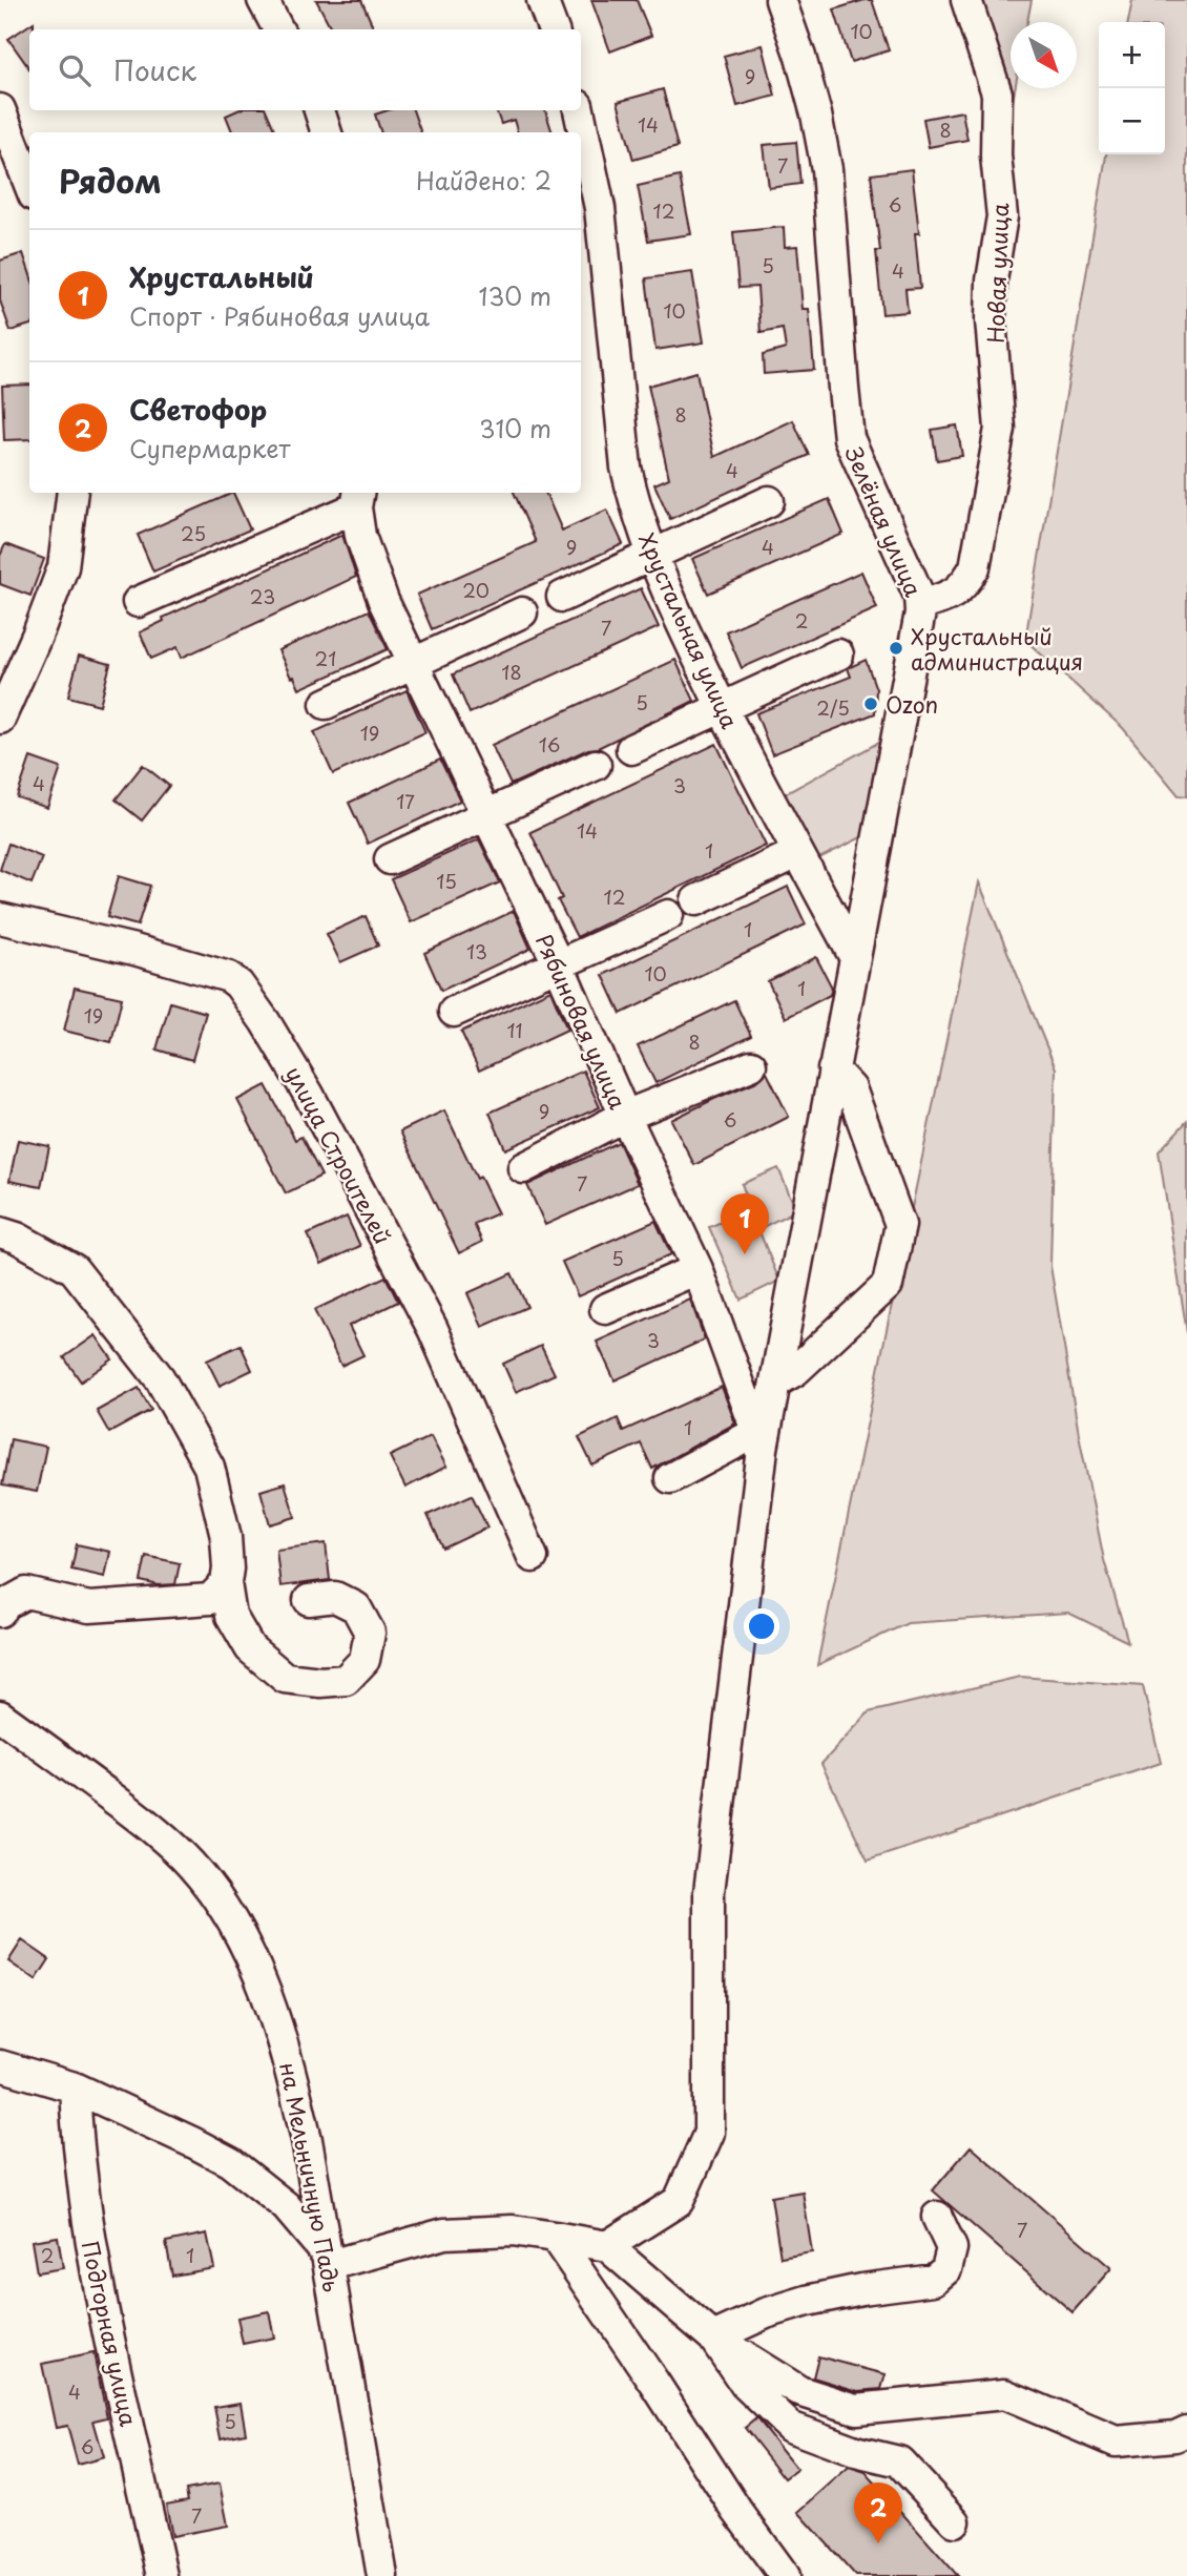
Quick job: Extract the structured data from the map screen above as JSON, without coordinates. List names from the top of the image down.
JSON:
{
  "streets": {
    "street": [
      "Новая улица",
      "Зелёная улица",
      "Хрустальная улица",
      "Рябиновая улица",
      "улица Строителей",
      "на Мельничную Падь",
      "Подгорная улица"
    ]
  },
  "crossings": [
    ["Новая улица", "Зелёная улица"],
    ["Зелёная улица", "Хрустальная улица"],
    ["Зелёная улица", "Рябиновая улица"]
  ],
  "places": ["Хрустальный администрация", "Ozon"],
  "house_numbers": [
    "10",
    "9",
    "14",
    "8",
    "7",
    "6",
    "12",
    "5",
    "4",
    "10",
    "8",
    "4",
    "25",
    "9",
    "4",
    "20",
    "23",
    "2",
    "7",
    "21",
    "18",
    "5",
    "2/5",
    "19",
    "16",
    "4",
    "3",
    "17",
    "14",
    "1",
    "15",
    "12",
    "1",
    "13",
    "10",
    "1",
    "19",
    "11",
    "8",
    "9",
    "6",
    "7",
    "5",
    "3",
    "1",
    "7",
    "2",
    "1",
    "4",
    "5",
    "6",
    "7"
  ],
  "north": "bottom right",
  "page": {
    "map_buttons": ["+", "−"],
    "search": "Поиск",
    "heading": ["Рядом", "Найдено: 2"],
    "list": [
      {
        "mark": "1",
        "name": "Хрустальный",
        "note": "Спорт · Рябиновая улица",
        "value": "130 m"
      },
      {
        "mark": "2",
        "name": "Светофор",
        "note": "Супермаркет",
        "value": "310 m"
      }
    ],
    "pins": ["1", "2"]
  }
}
